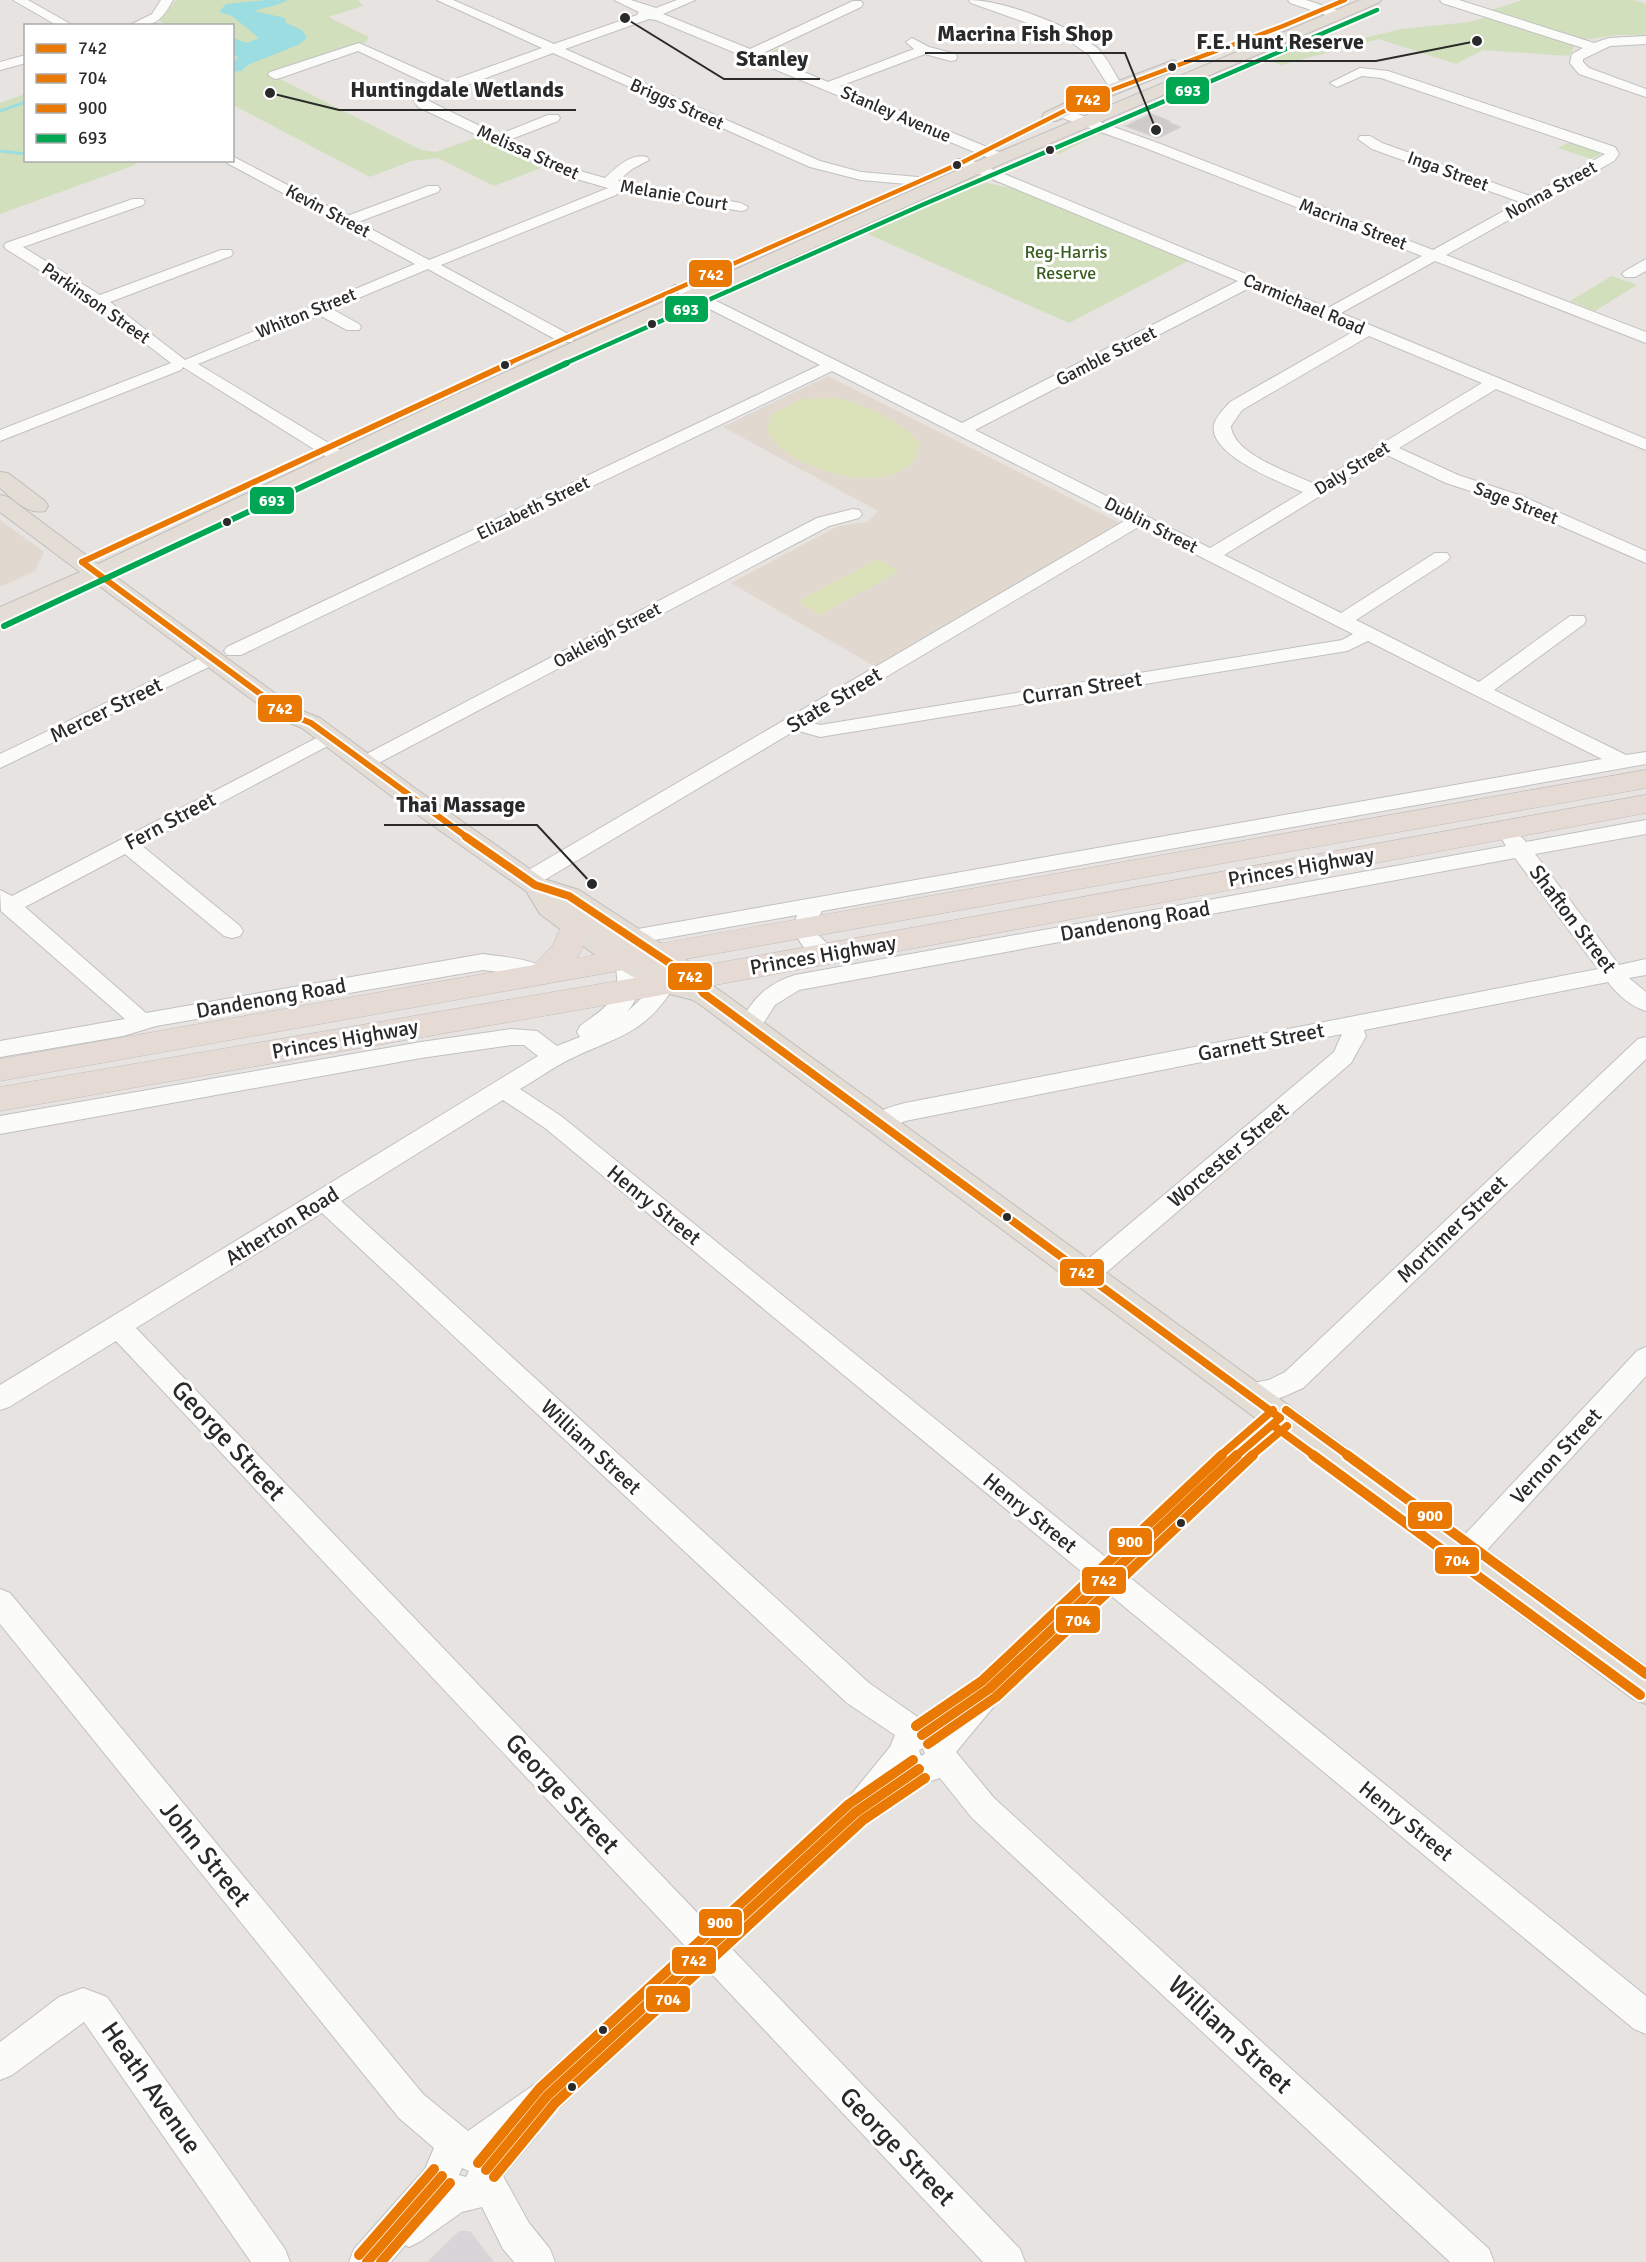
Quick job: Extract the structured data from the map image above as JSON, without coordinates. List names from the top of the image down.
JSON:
{
  "streets": {
    "highway": ["Princes Highway"],
    "street": [
      "Briggs Street",
      "Stanley Avenue",
      "Melissa Street",
      "Inga Street",
      "Nonna Street",
      "Melanie Court",
      "Kevin Street",
      "Macrina Street",
      "Parkinson Street",
      "Carmichael Road",
      "Whiton Street",
      "Gamble Street",
      "Daly Street",
      "Sage Street",
      "Elizabeth Street",
      "Dublin Street",
      "Oakleigh Street",
      "Curran Street",
      "State Street",
      "Mercer Street",
      "Fern Street",
      "Shafton Street",
      "Dandenong Road",
      "Garnett Street",
      "Worcester Street",
      "Henry Street",
      "Atherton Road",
      "Mortimer Street",
      "George Street",
      "William Street",
      "Vernon Street",
      "John Street",
      "Heath Avenue"
    ]
  },
  "crossings": [
    ["Stanley Avenue", "Carmichael Road"],
    ["Melissa Street", "Melanie Court"],
    ["Melissa Street", "Whiton Street"],
    ["Inga Street", "Nonna Street"],
    ["Nonna Street", "Macrina Street"],
    ["Nonna Street", "Carmichael Road"],
    ["Melanie Court", "Whiton Street"],
    ["Kevin Street", "Whiton Street"],
    ["Parkinson Street", "Whiton Street"],
    ["Carmichael Road", "Gamble Street"],
    ["Carmichael Road", "Daly Street"],
    ["Gamble Street", "Dublin Street"],
    ["Daly Street", "Sage Street"],
    ["Daly Street", "Dublin Street"],
    ["Elizabeth Street", "Dublin Street"],
    ["Elizabeth Street", "Mercer Street"],
    ["Dublin Street", "Curran Street"],
    ["Dublin Street", "State Street"],
    ["Curran Street", "State Street"],
    ["Princes Highway", "Shafton Street"],
    ["Princes Highway", "Dandenong Road"],
    ["Princes Highway", "Atherton Road"],
    ["Shafton Street", "Dandenong Road"],
    ["Shafton Street", "Garnett Street"],
    ["Garnett Street", "Worcester Street"],
    ["Henry Street", "Atherton Road"],
    ["Atherton Road", "George Street"],
    ["Atherton Road", "William Street"]
  ],
  "parks": ["Reg-Harris Reserve"],
  "places": [
    "Stanley",
    "F.E. Hunt Reserve",
    "Huntingdale Wetlands",
    "Macrina Fish Shop",
    "Thai Massage"
  ],
  "lines": [
    "transit line 742",
    "transit line 693",
    "transit line 900",
    "transit line 704"
  ],
  "legend": [
    "742",
    "704",
    "900",
    "693"
  ]
}
